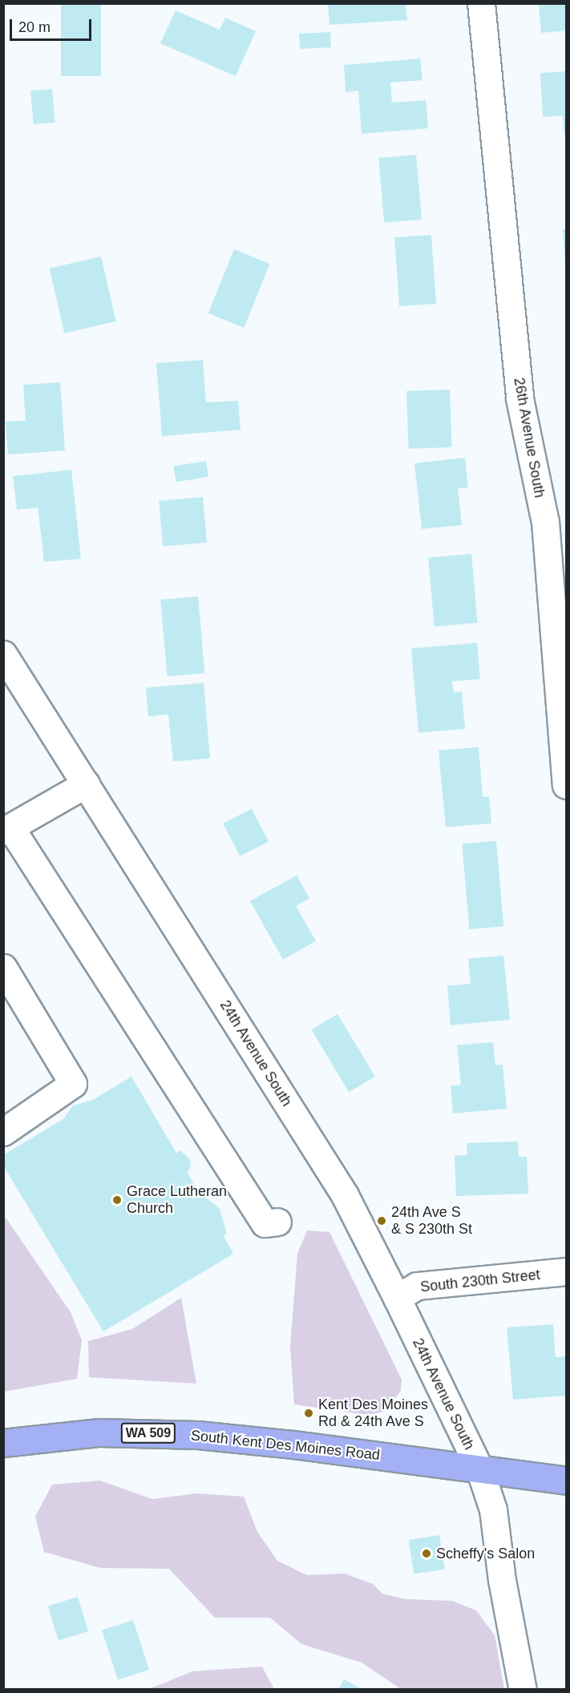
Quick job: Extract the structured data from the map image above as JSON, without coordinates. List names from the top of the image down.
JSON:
{
  "streets": {
    "main road": ["WA 509", "South Kent Des Moines Road"],
    "street": ["26th Avenue South", "24th Avenue South", "South 230th Street"]
  },
  "crossings": [
    ["24th Avenue South", "South 230th Street"],
    ["24th Avenue South", "South Kent Des Moines Road"]
  ],
  "places": [
    "Grace Lutheran Church",
    "24th Ave S & S 230th St",
    "Kent Des Moines Rd & 24th Ave S",
    "Scheffy's Salon"
  ],
  "scale_bar": "20 m"
}
